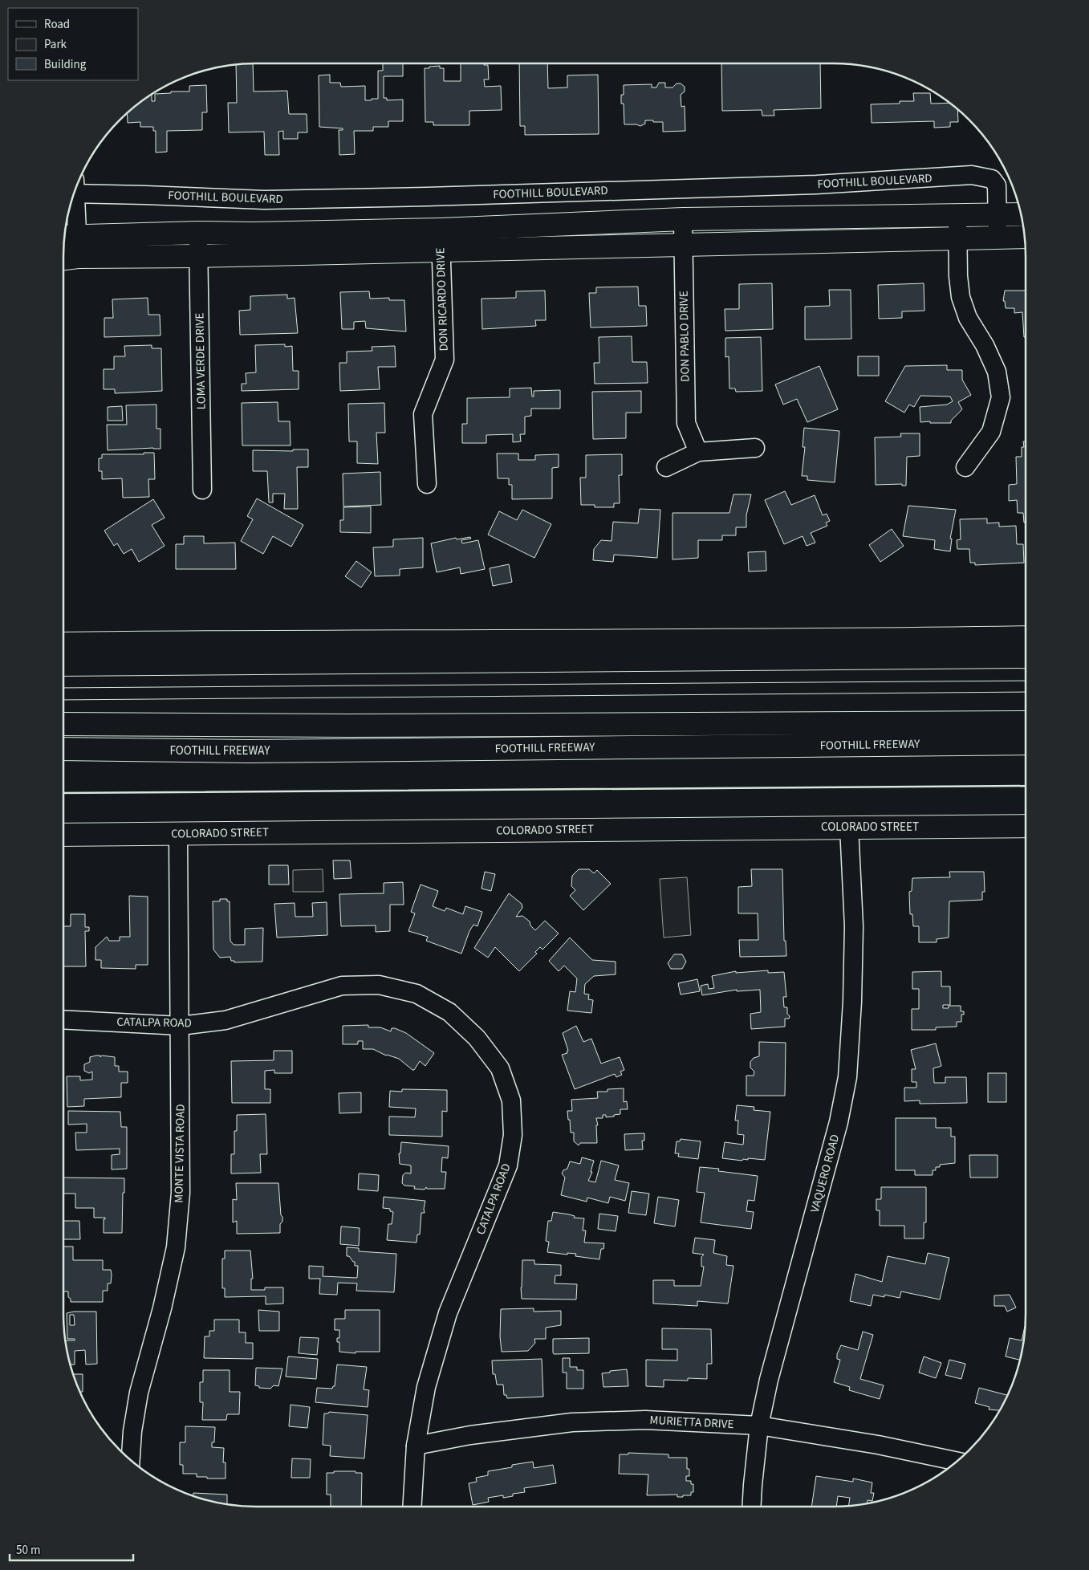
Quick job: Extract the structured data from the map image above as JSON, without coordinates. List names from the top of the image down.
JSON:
{
  "streets": {
    "main road": ["FOOTHILL FREEWAY", "COLORADO STREET"],
    "street": [
      "FOOTHILL BOULEVARD",
      "DON RICARDO DRIVE",
      "DON PABLO DRIVE",
      "LOMA VERDE DRIVE",
      "CATALPA ROAD",
      "MONTE VISTA ROAD",
      "VAQUERO ROAD",
      "MURIETTA DRIVE"
    ]
  },
  "crossings": [
    ["COLORADO STREET", "MONTE VISTA ROAD"],
    ["COLORADO STREET", "VAQUERO ROAD"],
    ["CATALPA ROAD", "MONTE VISTA ROAD"],
    ["CATALPA ROAD", "MURIETTA DRIVE"],
    ["VAQUERO ROAD", "MURIETTA DRIVE"]
  ],
  "legend": ["Road", "Park", "Building"],
  "scale_bar": "50 m"
}
